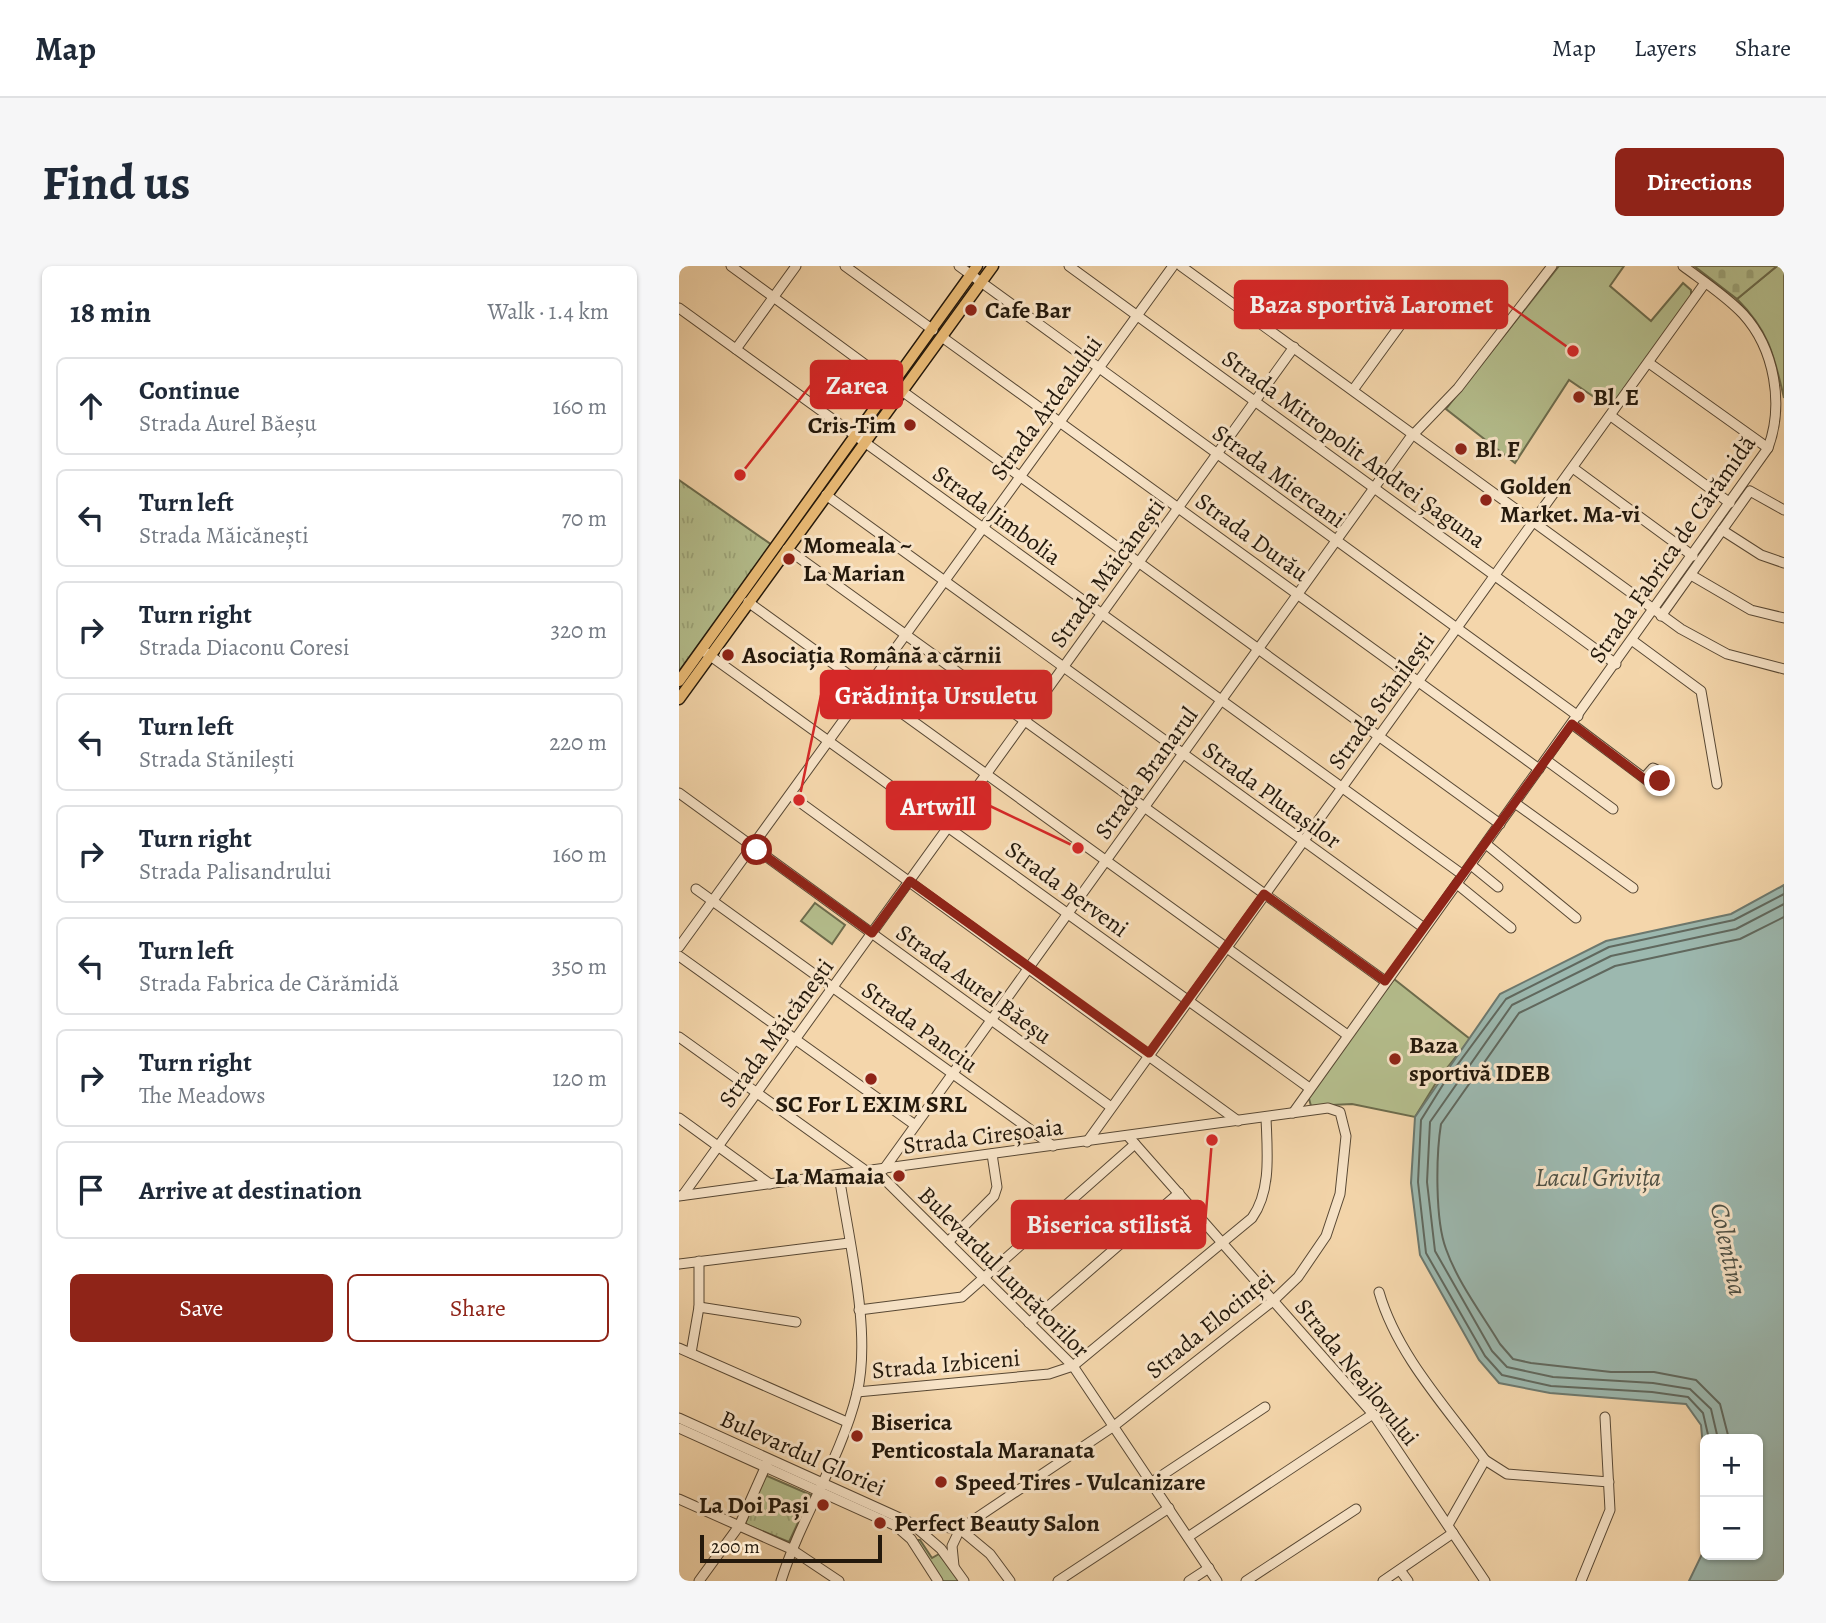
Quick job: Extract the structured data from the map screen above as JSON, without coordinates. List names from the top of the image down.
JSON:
{
  "streets": {
    "street": [
      "Strada Ardealului",
      "Strada Mitropolit Andrei Șaguna",
      "Strada Miercani",
      "Strada Jimbolia",
      "Strada Durău",
      "Strada Fabrica de Cărămidă",
      "Strada Măicănești",
      "Strada Stănilești",
      "Strada Branarul",
      "Strada Plutașilor",
      "Strada Berveni",
      "Strada Aurel Băeșu",
      "Strada Panciu",
      "Strada Cireșoaia",
      "Bulevardul Luptătorilor",
      "Strada Elocinței",
      "Strada Izbiceni",
      "Strada Neajlovului",
      "Bulevardul Gloriei"
    ]
  },
  "crossings": [
    ["Strada Ardealului", "Strada Mitropolit Andrei Șaguna"],
    ["Strada Ardealului", "Strada Miercani"],
    ["Strada Ardealului", "Strada Jimbolia"],
    ["Strada Ardealului", "Strada Durău"],
    ["Strada Ardealului", "Strada Plutașilor"],
    ["Strada Ardealului", "Strada Berveni"],
    ["Strada Ardealului", "Strada Aurel Băeșu"],
    ["Strada Ardealului", "Strada Panciu"],
    ["Strada Mitropolit Andrei Șaguna", "Strada Fabrica de Cărămidă"],
    ["Strada Mitropolit Andrei Șaguna", "Strada Măicănești"],
    ["Strada Mitropolit Andrei Șaguna", "Strada Stănilești"],
    ["Strada Mitropolit Andrei Șaguna", "Strada Branarul"],
    ["Strada Miercani", "Strada Fabrica de Cărămidă"],
    ["Strada Miercani", "Strada Măicănești"],
    ["Strada Miercani", "Strada Stănilești"],
    ["Strada Miercani", "Strada Branarul"],
    ["Strada Jimbolia", "Strada Fabrica de Cărămidă"],
    ["Strada Jimbolia", "Strada Măicănești"],
    ["Strada Jimbolia", "Strada Stănilești"],
    ["Strada Jimbolia", "Strada Branarul"],
    ["Strada Durău", "Strada Fabrica de Cărămidă"],
    ["Strada Durău", "Strada Măicănești"],
    ["Strada Durău", "Strada Stănilești"],
    ["Strada Durău", "Strada Branarul"],
    ["Strada Fabrica de Cărămidă", "Strada Stănilești"],
    ["Strada Fabrica de Cărămidă", "Strada Plutașilor"],
    ["Strada Fabrica de Cărămidă", "Strada Berveni"],
    ["Strada Fabrica de Cărămidă", "Strada Cireșoaia"],
    ["Strada Fabrica de Cărămidă", "Strada Elocinței"],
    ["Strada Măicănești", "Strada Plutașilor"],
    ["Strada Măicănești", "Strada Berveni"],
    ["Strada Măicănești", "Strada Aurel Băeșu"],
    ["Strada Măicănești", "Strada Panciu"],
    ["Strada Măicănești", "Strada Cireșoaia"],
    ["Strada Măicănești", "Bulevardul Luptătorilor"],
    ["Strada Stănilești", "Strada Plutașilor"],
    ["Strada Stănilești", "Strada Berveni"],
    ["Strada Stănilești", "Strada Aurel Băeșu"],
    ["Strada Stănilești", "Strada Cireșoaia"],
    ["Strada Branarul", "Strada Plutașilor"],
    ["Strada Branarul", "Strada Berveni"],
    ["Strada Branarul", "Strada Aurel Băeșu"],
    ["Strada Branarul", "Strada Panciu"],
    ["Strada Branarul", "Strada Cireșoaia"],
    ["Strada Branarul", "Bulevardul Luptătorilor"],
    ["Strada Panciu", "Strada Cireșoaia"],
    ["Strada Cireșoaia", "Bulevardul Luptătorilor"],
    ["Strada Cireșoaia", "Strada Elocinței"],
    ["Strada Cireșoaia", "Strada Neajlovului"],
    ["Bulevardul Luptătorilor", "Strada Elocinței"],
    ["Bulevardul Luptătorilor", "Strada Izbiceni"],
    ["Strada Elocinței", "Strada Neajlovului"],
    ["Strada Izbiceni", "Bulevardul Gloriei"]
  ],
  "water": ["Lacul Grivița", "Colentina"],
  "places": [
    "Cafe Bar",
    "Baza sportivă Laromet",
    "Bl. E",
    "Cris-Tim",
    "Bl. F",
    "Zarea",
    "Golden Market. Ma-vi",
    "Momeala ~ La Marian",
    "Asociația Română a cărnii",
    "Grădinița Ursuletu",
    "Artwill",
    "Baza sportivă IDEB",
    "SC For L EXIM SRL",
    "Biserica stilistă",
    "La Mamaia",
    "Biserica Penticostala Maranata",
    "Speed Tires - Vulcanizare",
    "La Doi Pași",
    "Perfect Beauty Salon"
  ],
  "scale_bar": "200 m",
  "page": {
    "header": "Map",
    "nav": ["Map", "Layers", "Share"],
    "buttons": [
      "Directions",
      ["Save", "Share"]
    ],
    "title": "Find us",
    "heading": ["18 min", "Walk · 1.4 km"],
    "list": [
      ["Continue", "Strada Aurel Băeșu", "160 m"],
      ["Turn left", "Strada Măicănești", "70 m"],
      ["Turn right", "Strada Diaconu Coresi", "320 m"],
      ["Turn left", "Strada Stănilești", "220 m"],
      ["Turn right", "Strada Palisandrului", "160 m"],
      ["Turn left", "Strada Fabrica de Cărămidă", "350 m"],
      ["Turn right", "The Meadows", "120 m"],
      "Arrive at destination"
    ],
    "map_buttons": ["+", "−"],
    "scale": "200 m"
  }
}
